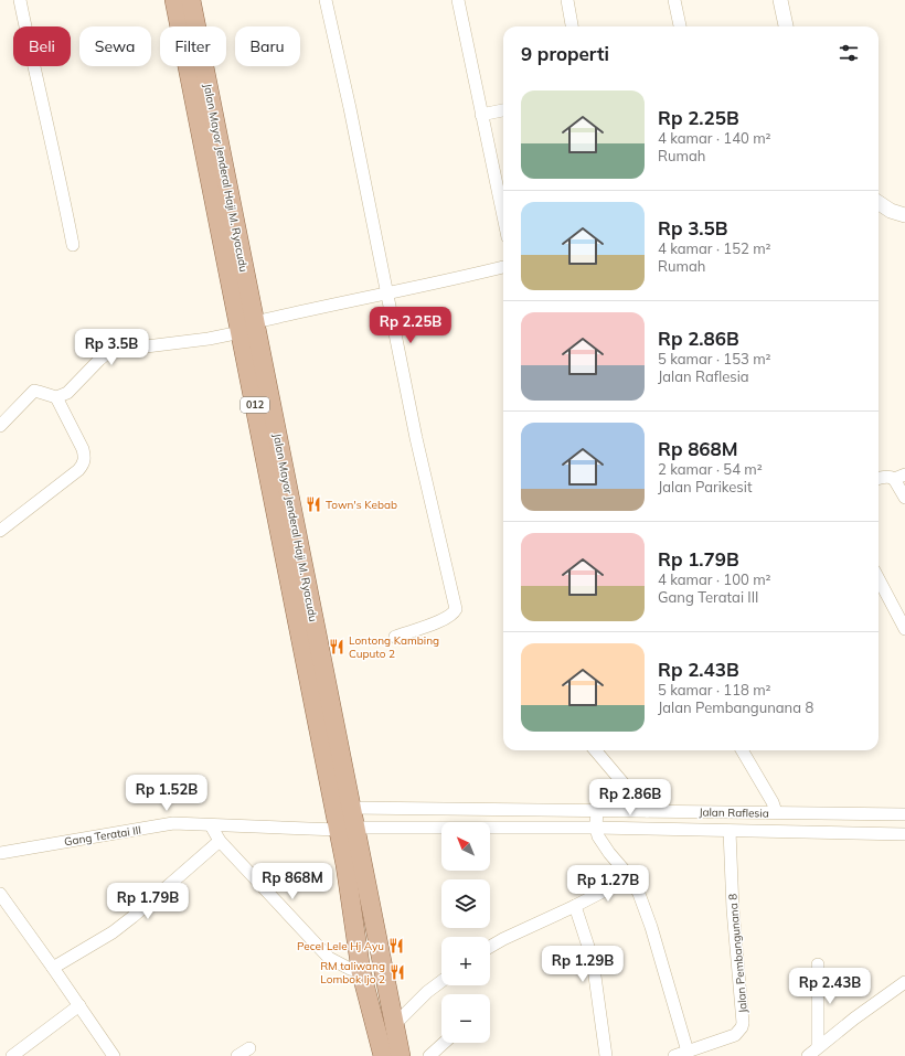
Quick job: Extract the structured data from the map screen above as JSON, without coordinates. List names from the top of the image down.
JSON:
{
  "streets": {
    "main road": ["Jalan Mayor Jenderal Haji M. Ryacudu", "012"],
    "street": ["Jalan Raflesia", "Gang Teratai III", "Jalan Pembangunana 8"]
  },
  "crossings": [
    ["Jalan Mayor Jenderal Haji M. Ryacudu", "Jalan Raflesia"],
    ["Jalan Mayor Jenderal Haji M. Ryacudu", "Gang Teratai III"],
    ["Jalan Raflesia", "Gang Teratai III"],
    ["Jalan Raflesia", "Jalan Pembangunana 8"]
  ],
  "places": {
    "restaurant": [
      "Town's Kebab",
      "Lontong Kambing Cuputo 2",
      "Pecel Lele Hj Ayu",
      "RM taliwang Lombok Ijo 2"
    ]
  },
  "north": "top left",
  "page": {
    "chip": [
      "Beli",
      "Sewa",
      "Filter",
      "Baru"
    ],
    "heading": "9 properti",
    "list": [
      {
        "name": "Rp 2.25B",
        "note": "4 kamar · 140 m² · Rumah"
      },
      {
        "name": "Rp 3.5B",
        "note": "4 kamar · 152 m² · Rumah"
      },
      {
        "name": "Rp 2.86B",
        "note": "5 kamar · 153 m² · Jalan Raflesia"
      },
      {
        "name": "Rp 868M",
        "note": "2 kamar · 54 m² · Jalan Parikesit"
      },
      {
        "name": "Rp 1.79B",
        "note": "4 kamar · 100 m² · Gang Teratai III"
      },
      {
        "name": "Rp 2.43B",
        "note": "5 kamar · 118 m² · Jalan Pembangunana 8"
      }
    ],
    "price": [
      "Rp 2.25B",
      "Rp 3.5B",
      "Rp 1.52B",
      "Rp 2.86B",
      "Rp 868M",
      "Rp 1.27B",
      "Rp 1.79B",
      "Rp 1.29B",
      "Rp 2.43B"
    ],
    "map_buttons": ["+", "−"]
  }
}
